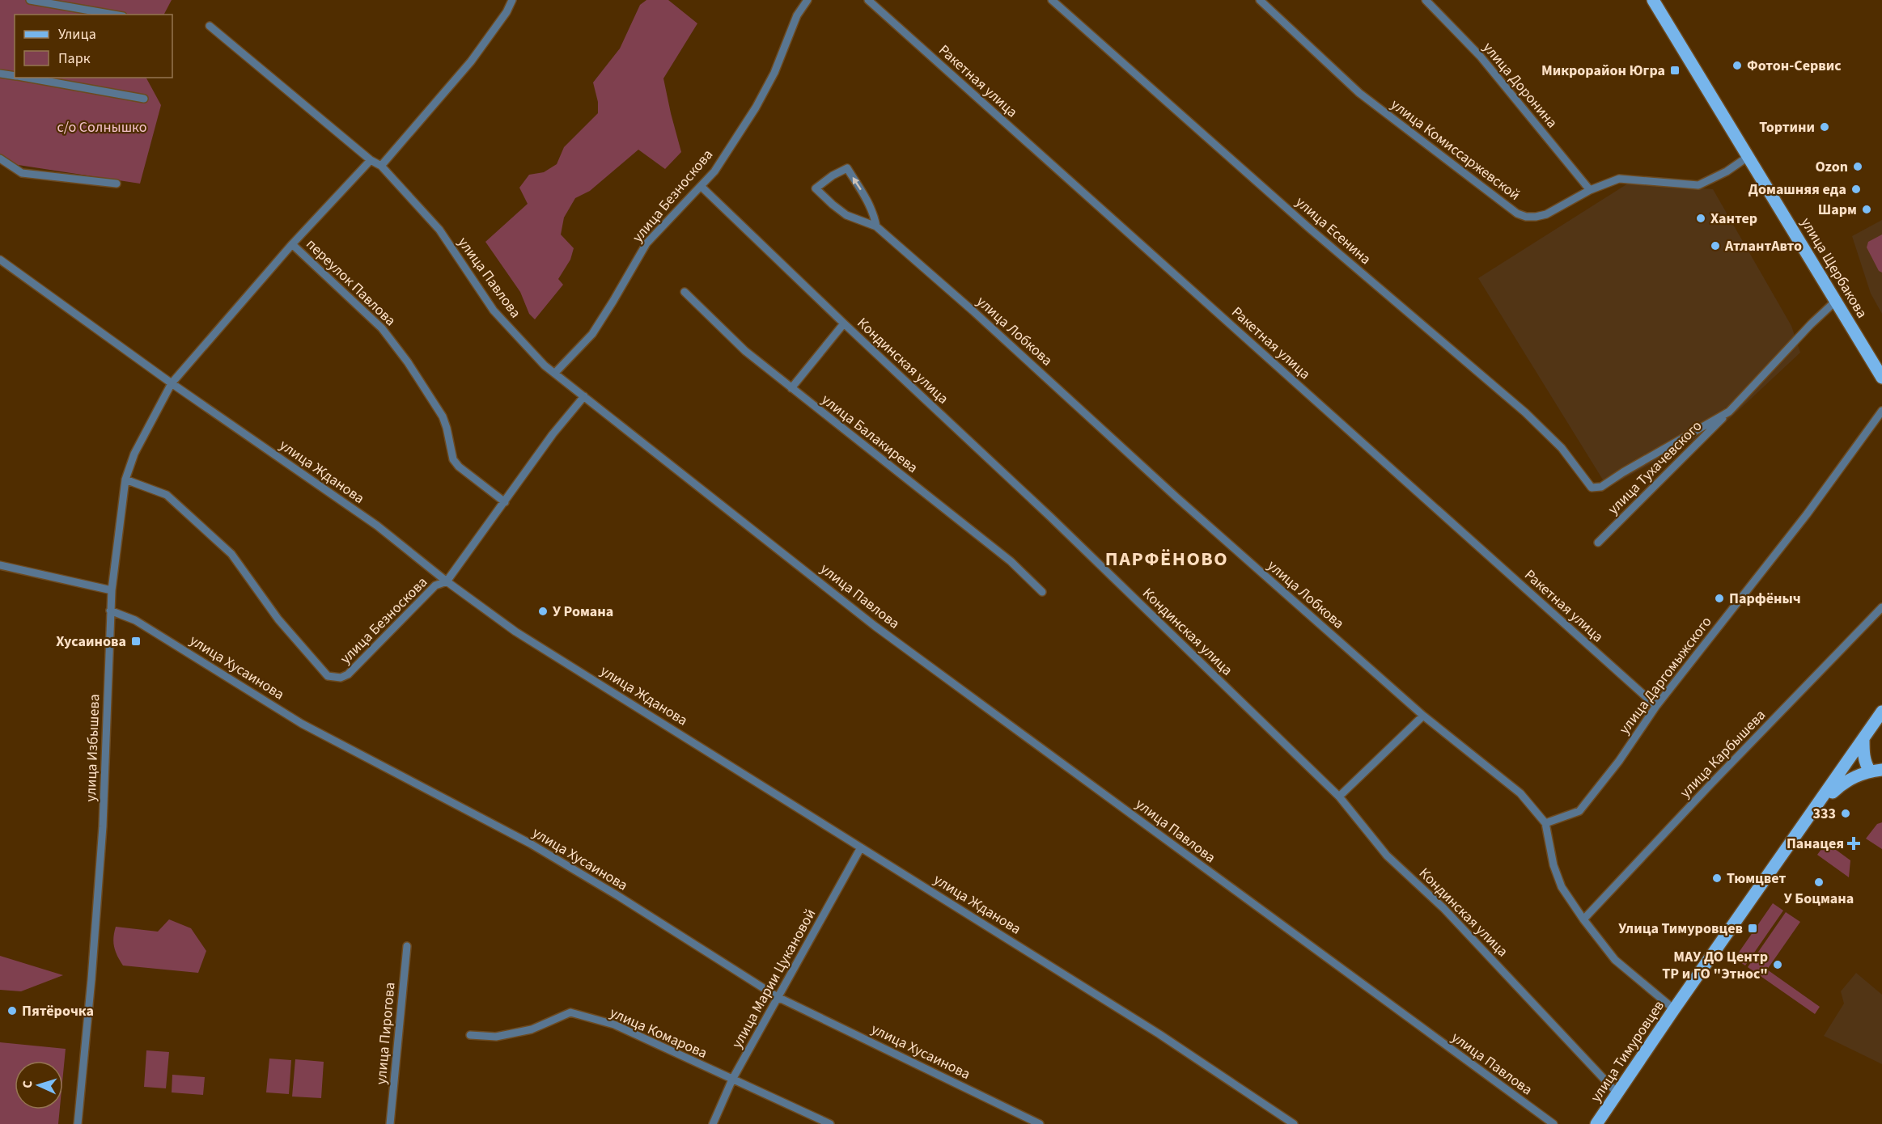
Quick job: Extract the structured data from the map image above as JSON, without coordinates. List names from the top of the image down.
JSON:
{
  "streets": {
    "main road": ["улица Щербакова", "улица Тимуровцев"],
    "street": [
      "Ракетная улица",
      "улица Доронина",
      "улица Комиссаржевской",
      "улица Безноскова",
      "улица Есенина",
      "улица Павлова",
      "переулок Павлова",
      "улица Лобкова",
      "Кондинская улица",
      "улица Балакирева",
      "улица Тухачевского",
      "улица Жданова",
      "улица Хусаинова",
      "улица Даргомыжского",
      "улица Избышева",
      "улица Карбышева",
      "улица Марии Цукановой",
      "улица Комарова",
      "улица Пирогова"
    ]
  },
  "crossings": [
    ["Ракетная улица", "улица Даргомыжского"],
    ["улица Доронина", "улица Комиссаржевской"],
    ["улица Комиссаржевской", "улица Щербакова"],
    ["улица Безноскова", "улица Павлова"],
    ["улица Безноскова", "переулок Павлова"],
    ["улица Безноскова", "Кондинская улица"],
    ["улица Безноскова", "улица Жданова"],
    ["улица Безноскова", "улица Избышева"],
    ["улица Есенина", "улица Тухачевского"],
    ["улица Щербакова", "улица Тухачевского"],
    ["улица Павлова", "переулок Павлова"],
    ["переулок Павлова", "улица Жданова"],
    ["переулок Павлова", "улица Избышева"],
    ["улица Лобкова", "улица Даргомыжского"],
    ["улица Лобкова", "улица Карбышева"],
    ["улица Лобкова", "улица Тимуровцев"],
    ["Кондинская улица", "улица Тимуровцев"],
    ["улица Жданова", "улица Избышева"],
    ["улица Жданова", "улица Марии Цукановой"],
    ["улица Хусаинова", "улица Избышева"],
    ["улица Хусаинова", "улица Марии Цукановой"],
    ["улица Марии Цукановой", "улица Комарова"]
  ],
  "districts": ["ПАРФЁНОВО"],
  "parks": ["с/о Солнышко"],
  "places": {
    "other": [
      "Фотон-Сервис",
      "Тортини",
      "Ozon",
      "Домашняя еда",
      "Шарм",
      "Хантер",
      "АтлантАвто",
      "Парфёныч",
      "У Романа",
      "333",
      "Тюмцвет",
      "У Боцмана",
      "МАУ ДО Центр ТР и ГО \"Этнос\"",
      "Пятёрочка"
    ],
    "transit": ["Микрорайон Югра", "Хусаинова", "Улица Тимуровцев"],
    "health": ["Панацея"]
  },
  "legend": ["Улица", "Парк"],
  "north": "left"
}
